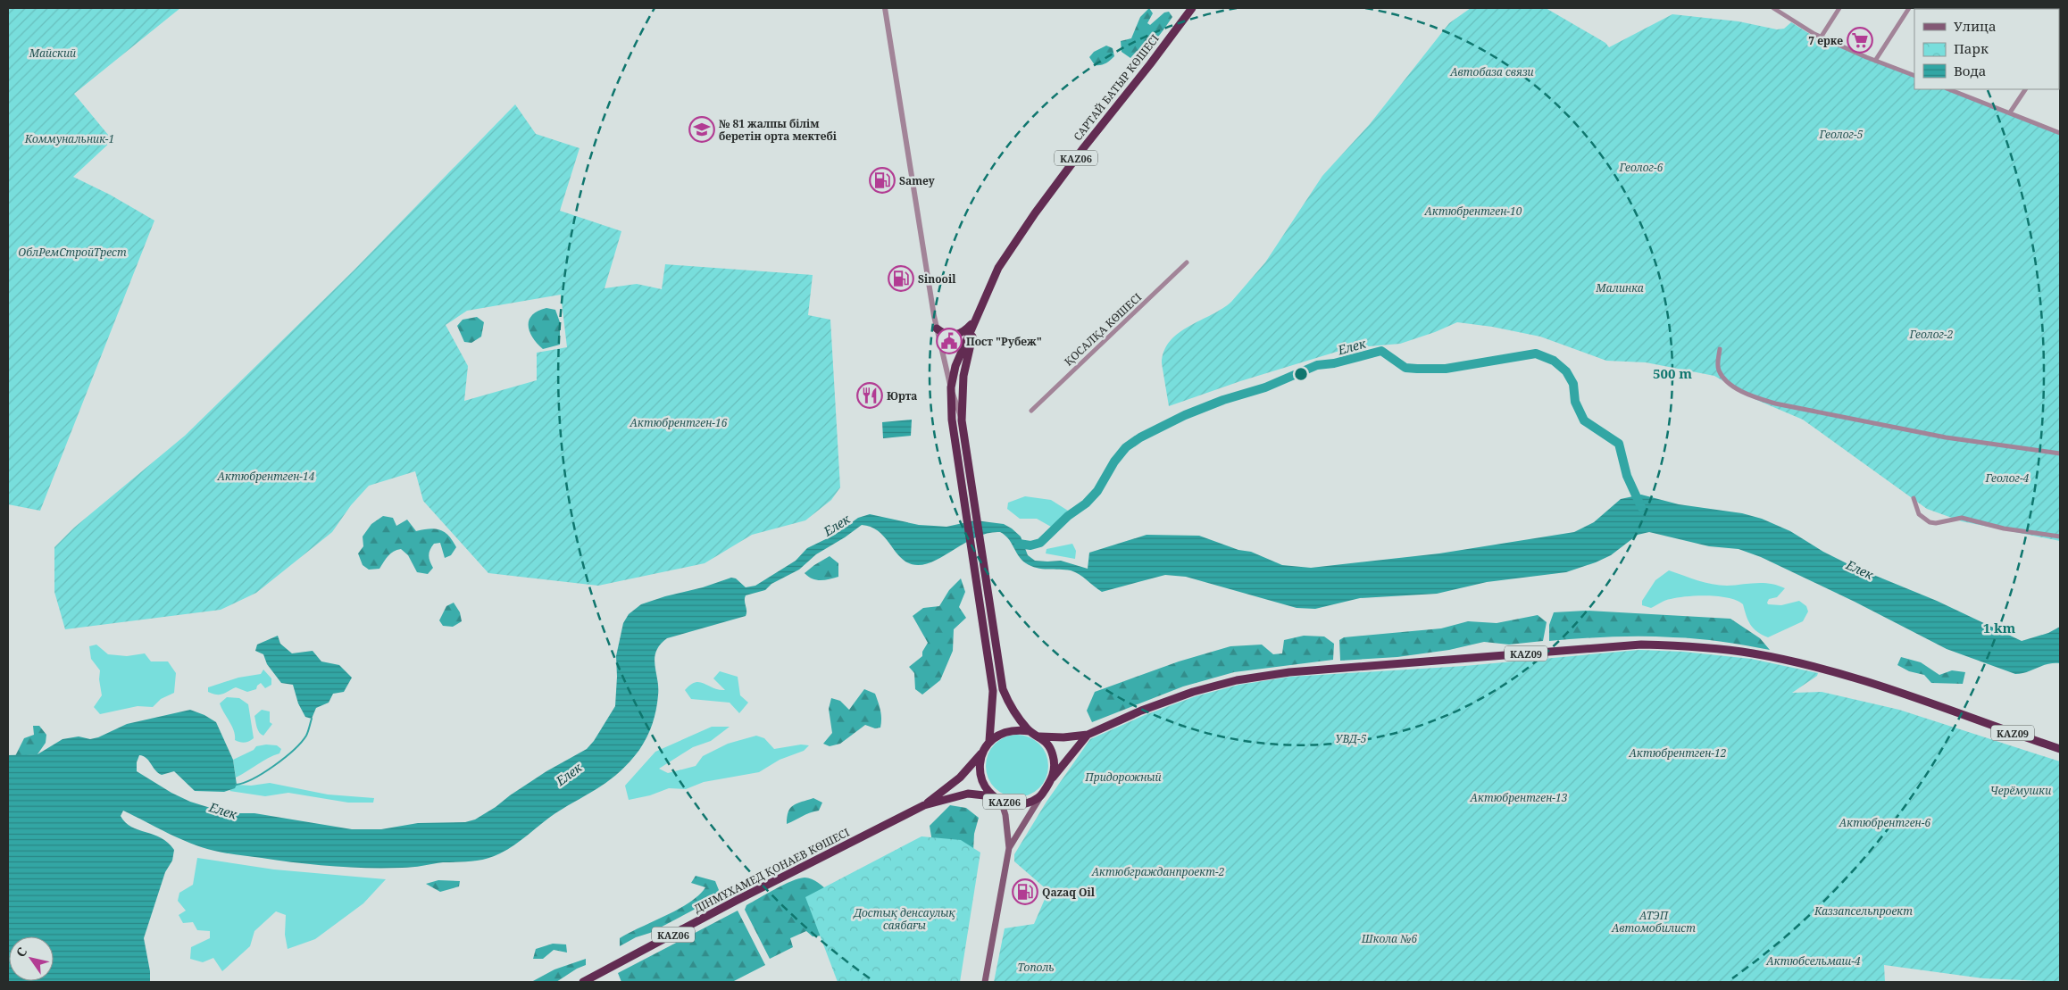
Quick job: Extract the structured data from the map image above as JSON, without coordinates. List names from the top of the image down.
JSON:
{
  "streets": {
    "highway": [
      "САРТАЙ БАТЫР КӨШЕСІ",
      "KАZ06",
      "KAZ09",
      "ДІНМҰХАМЕД ҚОНАЕВ КӨШЕСІ"
    ],
    "street": ["ҚОСАЛҚА КӨШЕСІ"]
  },
  "crossings": [
    ["САРТАЙ БАТЫР КӨШЕСІ", "KАZ06"],
    ["KАZ06", "KAZ09"],
    ["KАZ06", "ДІНМҰХАМЕД ҚОНАЕВ КӨШЕСІ"]
  ],
  "water": ["Елек"],
  "parks": [
    "Майский",
    "Автобаза связи",
    "Геолог-5",
    "Коммунальник-1",
    "Геолог-6",
    "Актюбрентген-10",
    "ОблРемСтройТрест",
    "Малинка",
    "Геолог-2",
    "Актюбрентген-16",
    "Актюбрентген-14",
    "Геолог-4",
    "УВД-5",
    "Актюбрентген-12",
    "Придорожный",
    "Черёмушки",
    "Актюбрентген-13",
    "Актюбрентген-6",
    "Актюбгражданпроект-2",
    "Каззапсельпроект",
    "Достық денсаулық саябағы",
    "АТЭП Автомобилист",
    "Школа №6",
    "Актюбсельмаш-4",
    "Тополь"
  ],
  "places": {
    "supermarket": ["7 ерке"],
    "school or university": ["№ 81 жалпы білім беретін орта мектебі"],
    "fuel station": ["Samey", "Sinooil", "Qazaq Oil"],
    "public building": ["Пост \"Рубеж\""],
    "restaurant": ["Юрта"]
  },
  "legend": ["Улица", "Парк", "Вода"],
  "north": "top left",
  "rings": ["500 m", "1 km"]
}
